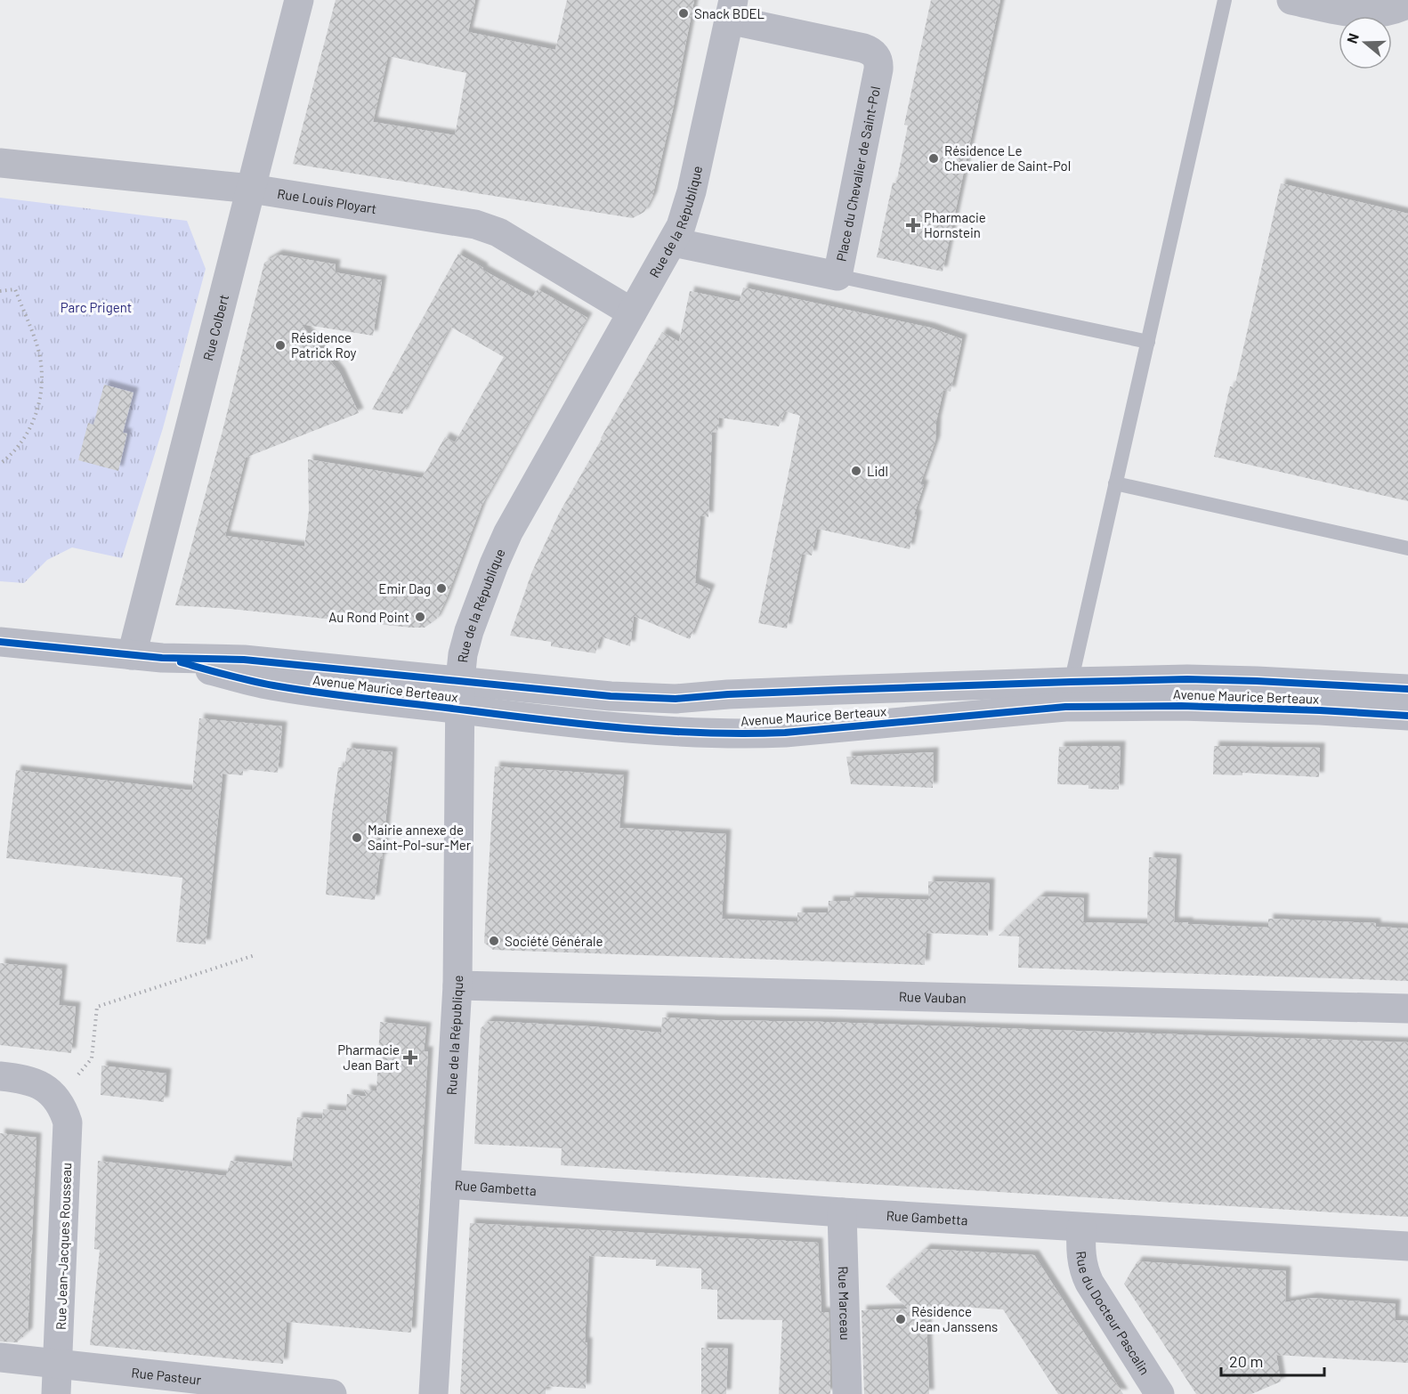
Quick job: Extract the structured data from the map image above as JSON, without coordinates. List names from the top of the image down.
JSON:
{
  "streets": {
    "street": [
      "Place du Chevalier de Saint-Pol",
      "Rue Louis Ployart",
      "Rue de la République",
      "Rue Colbert",
      "Avenue Maurice Berteaux",
      "Rue Vauban",
      "Rue Gambetta",
      "Rue Jean-Jacques Rousseau",
      "Rue Marceau",
      "Rue du Docteur Pascalin",
      "Rue Pasteur"
    ]
  },
  "crossings": [
    ["Place du Chevalier de Saint-Pol", "Rue de la République"],
    ["Rue Louis Ployart", "Rue de la République"],
    ["Rue Louis Ployart", "Rue Colbert"],
    ["Rue de la République", "Avenue Maurice Berteaux"],
    ["Rue de la République", "Rue Vauban"],
    ["Rue de la République", "Rue Gambetta"],
    ["Rue Colbert", "Avenue Maurice Berteaux"],
    ["Rue Gambetta", "Rue Marceau"],
    ["Rue Gambetta", "Rue du Docteur Pascalin"],
    ["Rue Jean-Jacques Rousseau", "Rue Pasteur"]
  ],
  "parks": ["Parc Prigent"],
  "places": {
    "other": [
      "Snack BDEL",
      "Résidence Le Chevalier de Saint-Pol",
      "Résidence Patrick Roy",
      "Lidl",
      "Emir Dag",
      "Au Rond Point",
      "Mairie annexe de Saint-Pol-sur-Mer",
      "Société Générale",
      "Résidence Jean Janssens"
    ],
    "health": ["Pharmacie Hornstein", "Pharmacie Jean Bart"]
  },
  "scale_bar": "20 m",
  "north": "left"
}
